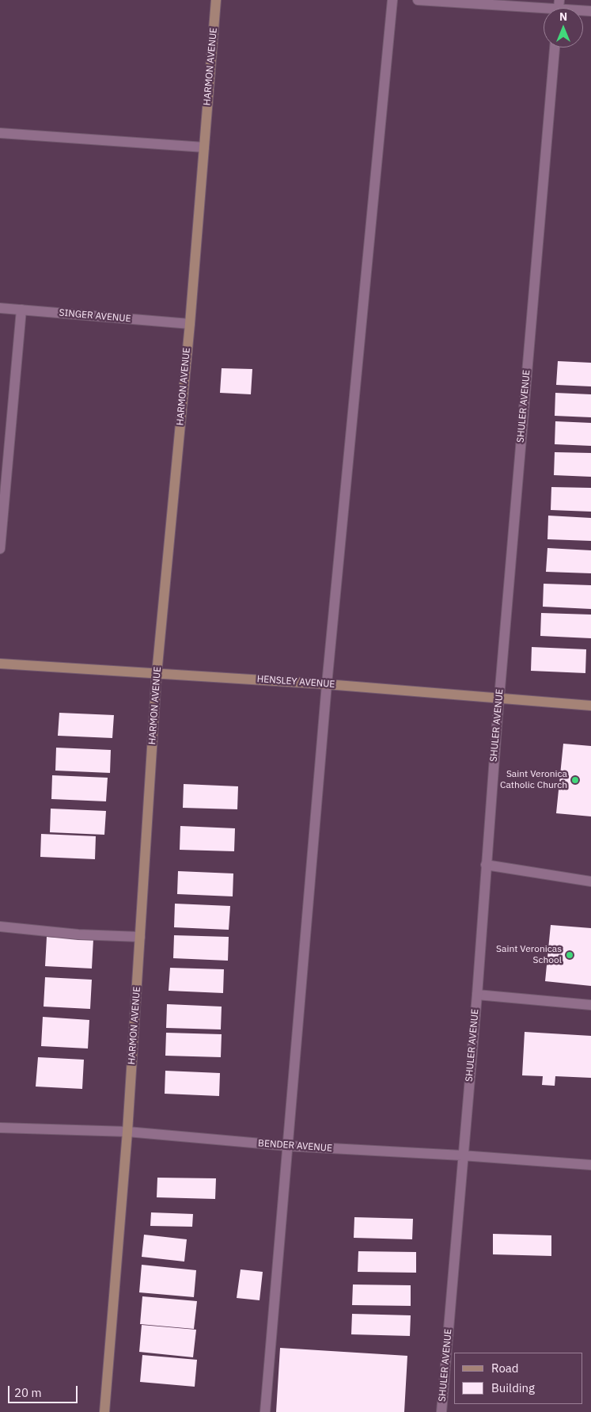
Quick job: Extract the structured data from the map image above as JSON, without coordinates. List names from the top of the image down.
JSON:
{
  "streets": {
    "street": [
      "HARMON AVENUE",
      "SINGER AVENUE",
      "SHULER AVENUE",
      "HENSLEY AVENUE",
      "BENDER AVENUE"
    ]
  },
  "crossings": [
    ["HARMON AVENUE", "SINGER AVENUE"],
    ["HARMON AVENUE", "HENSLEY AVENUE"],
    ["HARMON AVENUE", "BENDER AVENUE"],
    ["SHULER AVENUE", "HENSLEY AVENUE"],
    ["SHULER AVENUE", "BENDER AVENUE"]
  ],
  "places": ["Saint Veronica Catholic Church", "Saint Veronicas School"],
  "legend": ["Road", "Building"],
  "scale_bar": "20 m",
  "north": "top"
}
